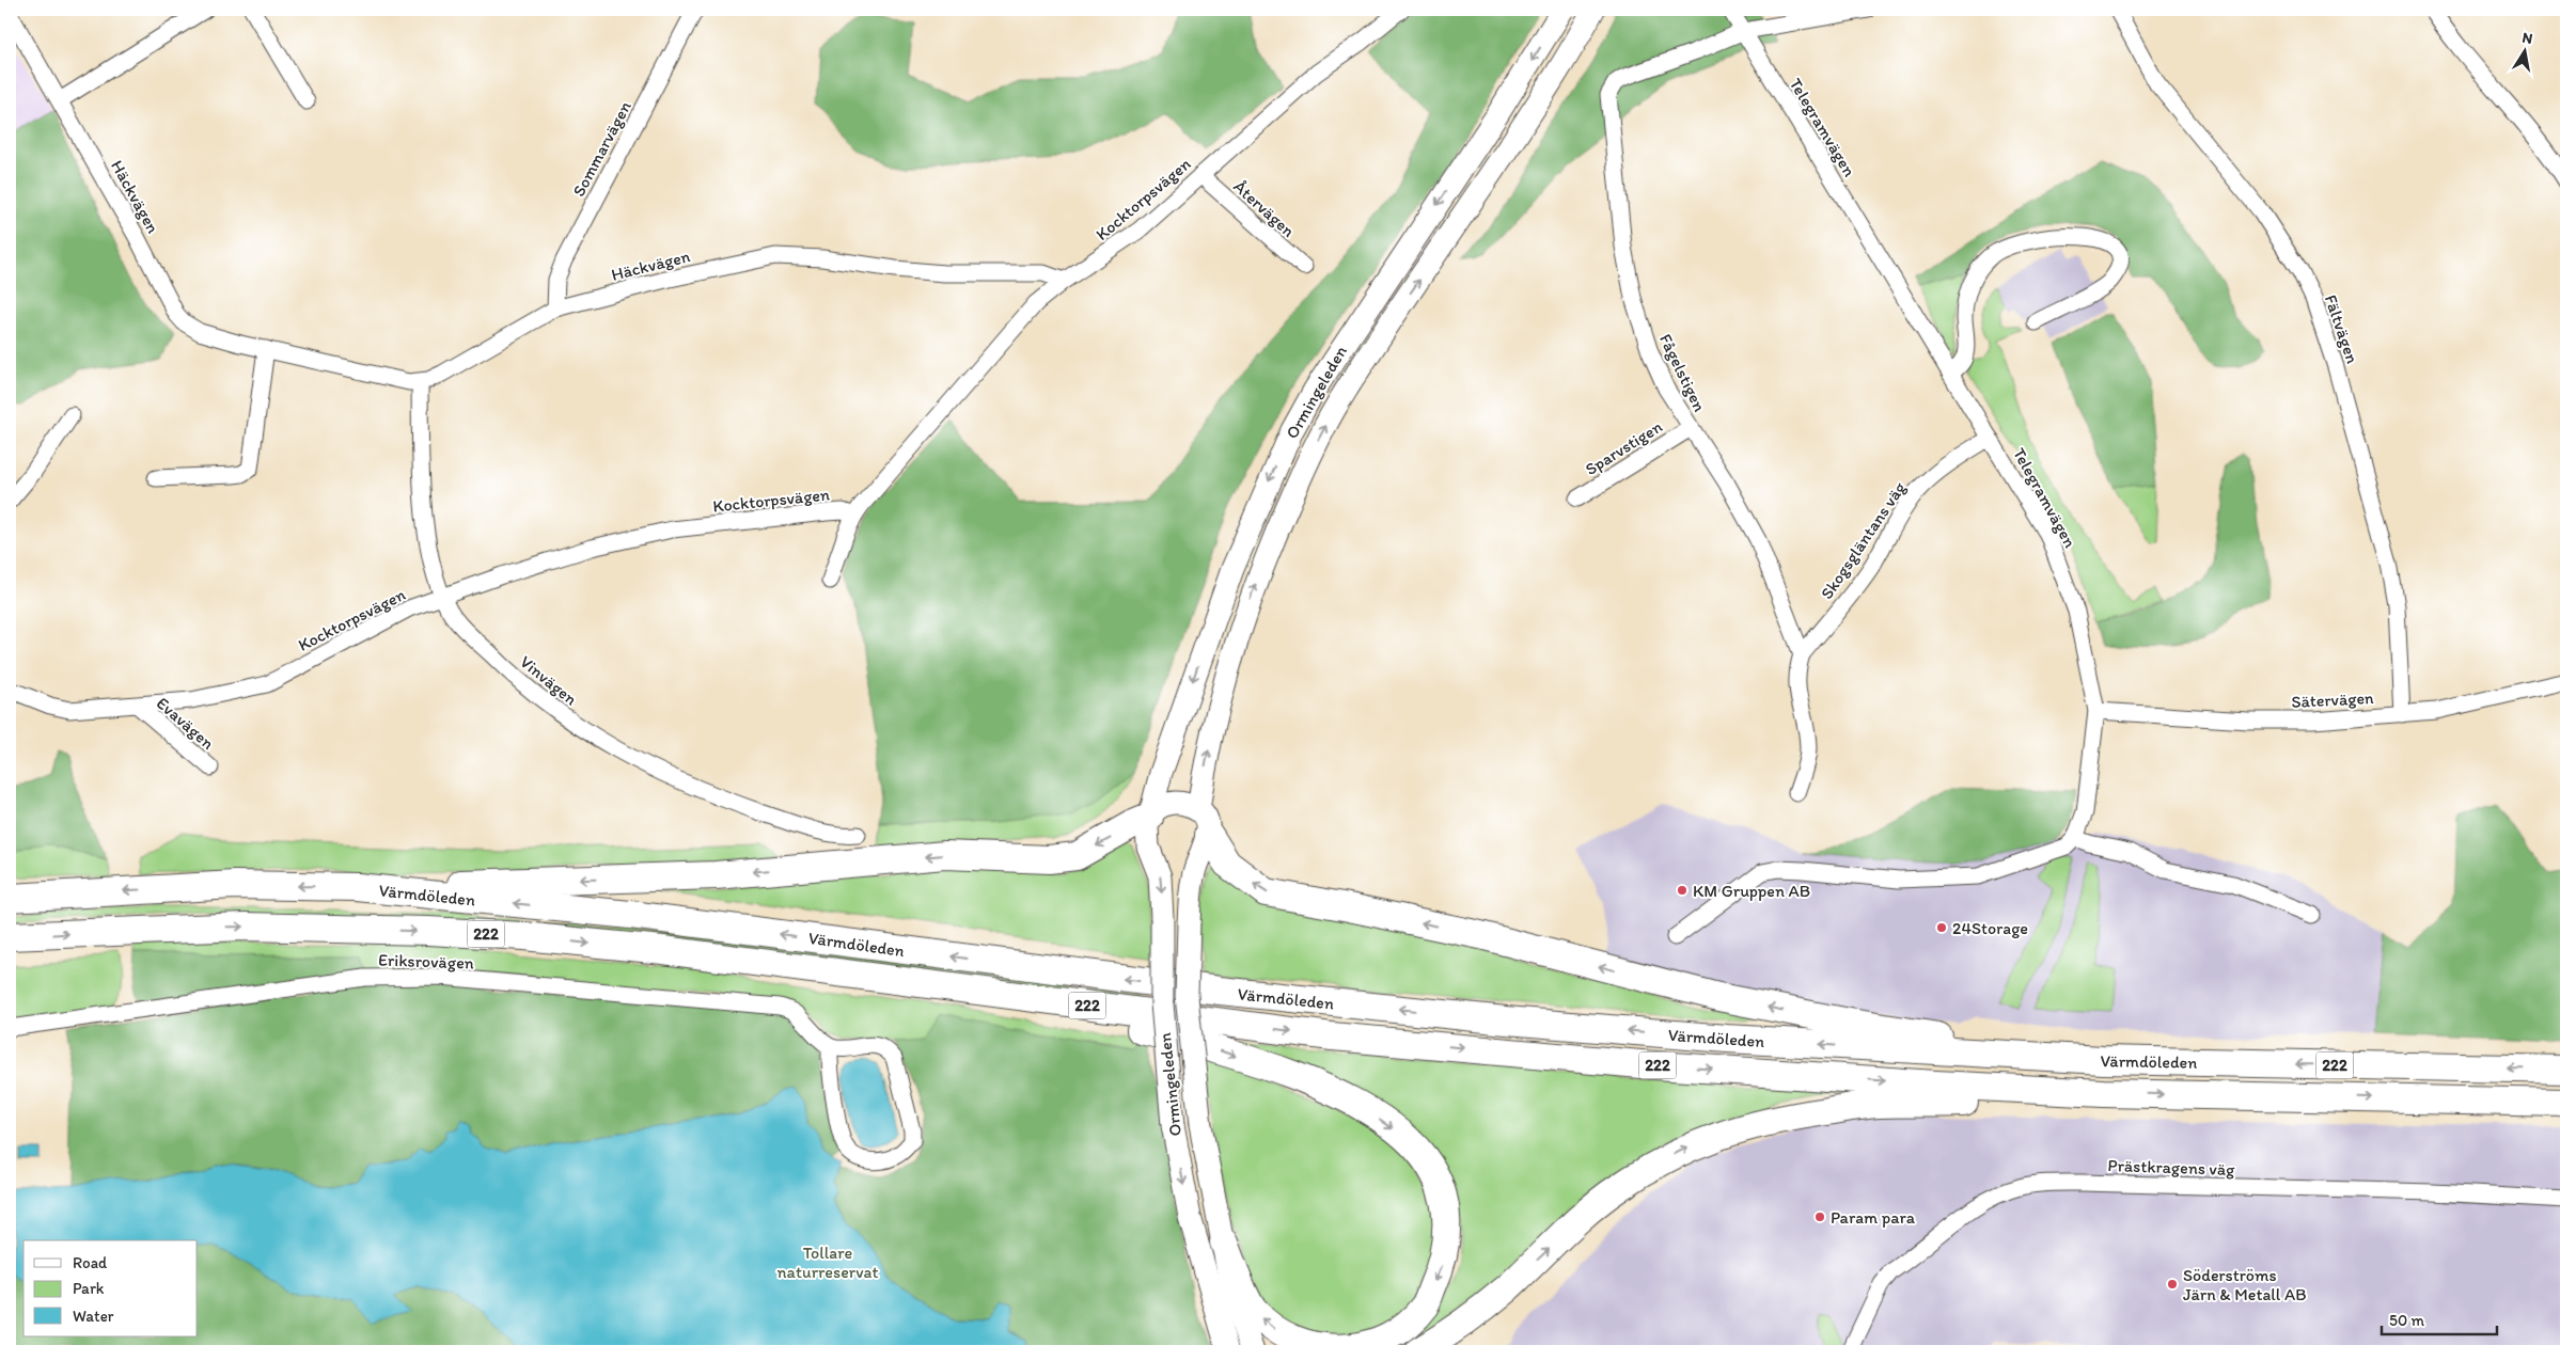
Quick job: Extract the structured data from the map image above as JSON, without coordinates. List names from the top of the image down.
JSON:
{
  "streets": {
    "highway": ["Värmdöleden", "222"],
    "main road": ["Ormingeleden"],
    "street": [
      "Telegramvägen",
      "Sommarvägen",
      "Häckvägen",
      "Kocktorpsvägen",
      "Återvägen",
      "Fältvägen",
      "Fågelstigen",
      "Sparvstigen",
      "Skogsgläntans väg",
      "Vinvägen",
      "Sätervägen",
      "Evavägen",
      "Eriksrovägen",
      "Prästkragens väg"
    ]
  },
  "crossings": [
    ["Telegramvägen", "Fågelstigen"],
    ["Telegramvägen", "Skogsgläntans väg"],
    ["Telegramvägen", "Sätervägen"],
    ["Sommarvägen", "Häckvägen"],
    ["Häckvägen", "Kocktorpsvägen"],
    ["Häckvägen", "Vinvägen"],
    ["Kocktorpsvägen", "Återvägen"],
    ["Kocktorpsvägen", "Vinvägen"],
    ["Kocktorpsvägen", "Evavägen"],
    ["Fältvägen", "Sätervägen"],
    ["Fågelstigen", "Sparvstigen"],
    ["Fågelstigen", "Skogsgläntans väg"]
  ],
  "parks": ["Tollare naturreservat"],
  "places": [
    "KM Gruppen AB",
    "24Storage",
    "Param para",
    "Söderströms Järn & Metall AB"
  ],
  "legend": ["Road", "Park", "Water"],
  "scale_bar": "50 m",
  "north": "top"
}
